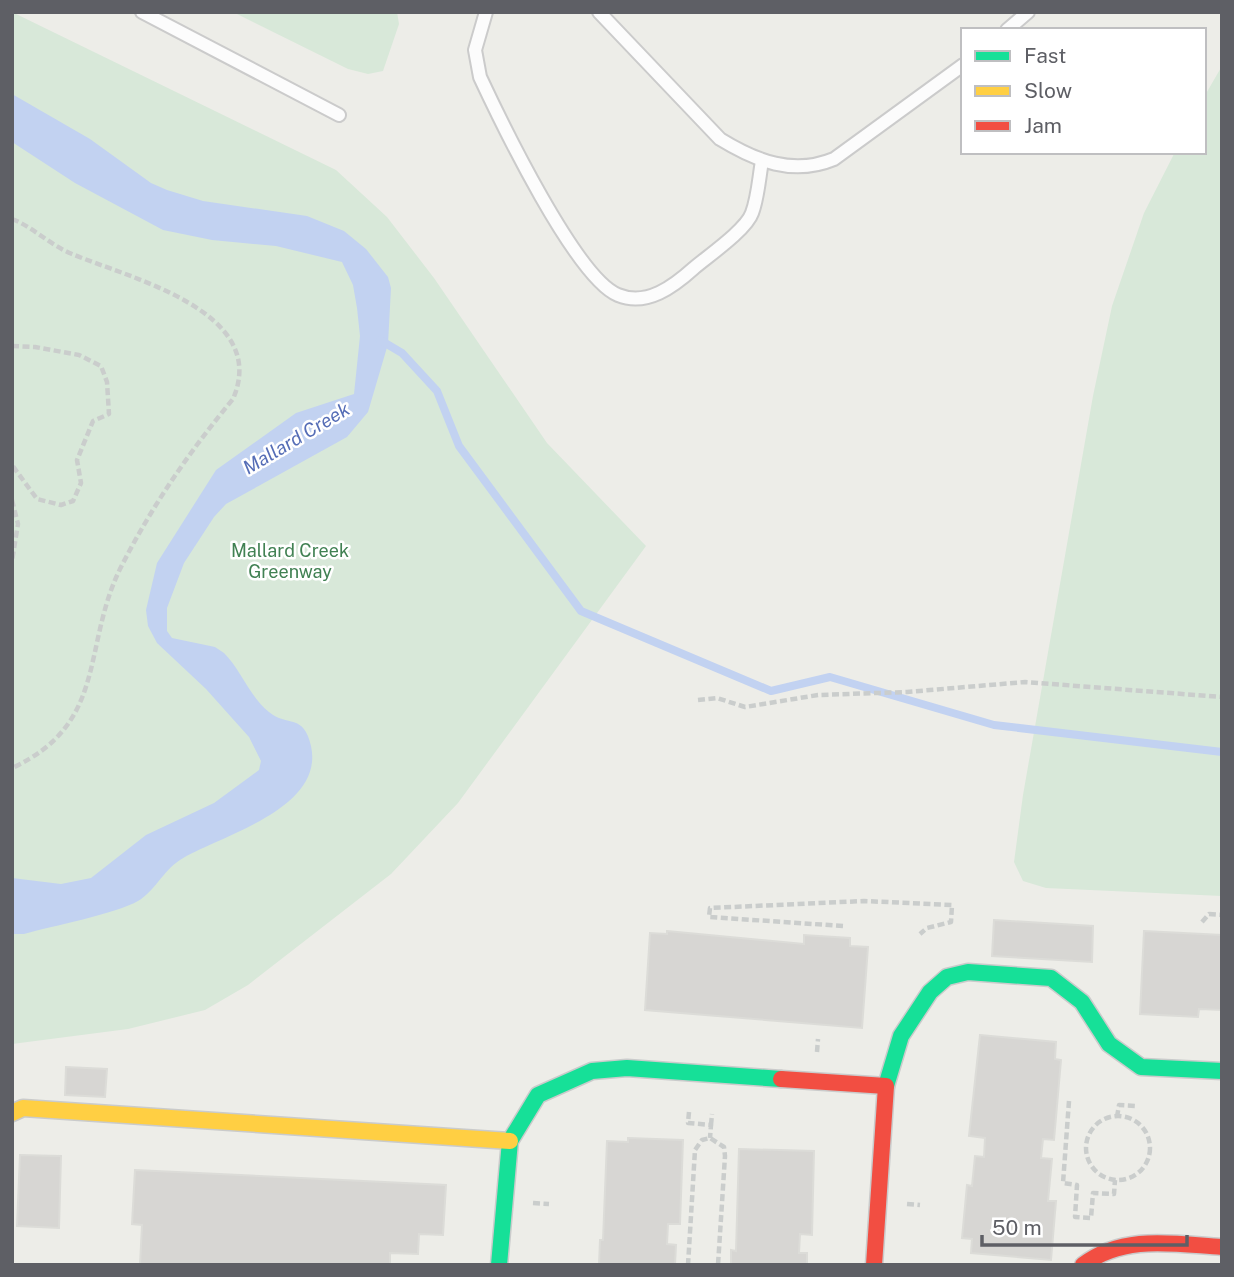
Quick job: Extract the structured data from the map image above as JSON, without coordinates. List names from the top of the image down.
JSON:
{
  "water": ["Mallard Creek"],
  "parks": ["Mallard Creek Greenway"],
  "legend": ["Fast", "Slow", "Jam"],
  "scale_bar": "50 m"
}
